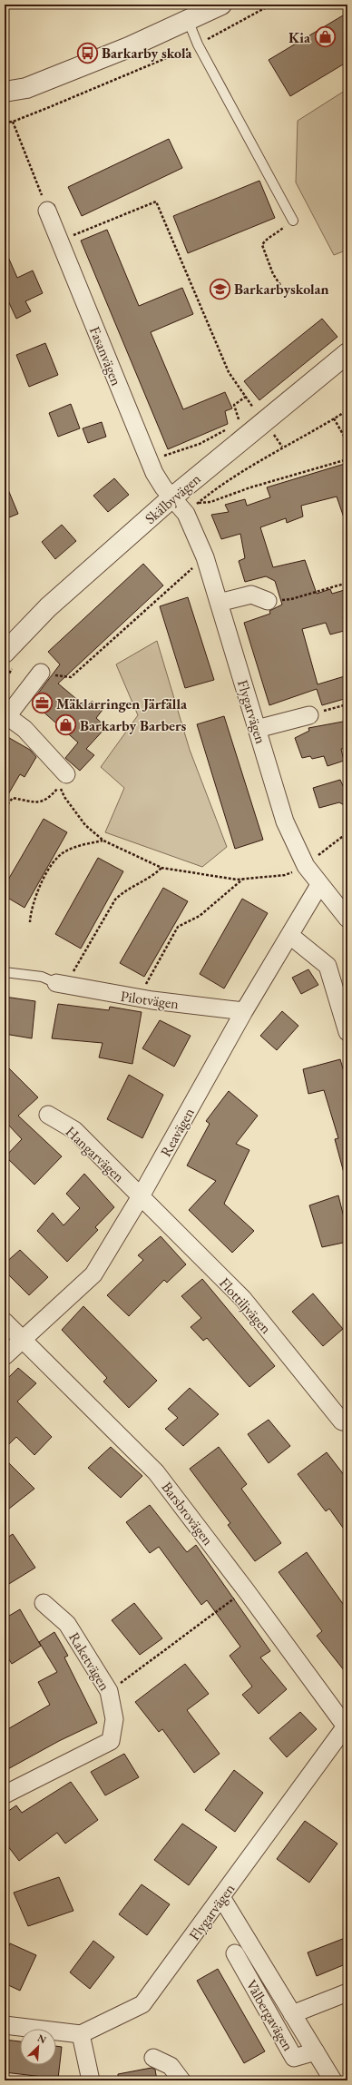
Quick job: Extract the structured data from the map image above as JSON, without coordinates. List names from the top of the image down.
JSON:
{
  "streets": {
    "street": [
      "Fasanvägen",
      "Skälbyvägen",
      "Flygarvägen",
      "Pilotvägen",
      "Reavägen",
      "Hangarvägen",
      "Flottiljvägen",
      "Barsbrovägen",
      "Raketvägen",
      "Vålbergavägen"
    ]
  },
  "crossings": [
    ["Fasanvägen", "Skälbyvägen"],
    ["Fasanvägen", "Flygarvägen"],
    ["Skälbyvägen", "Flygarvägen"],
    ["Flygarvägen", "Reavägen"],
    ["Flygarvägen", "Barsbrovägen"],
    ["Flygarvägen", "Vålbergavägen"],
    ["Pilotvägen", "Reavägen"],
    ["Reavägen", "Hangarvägen"],
    ["Reavägen", "Flottiljvägen"],
    ["Reavägen", "Barsbrovägen"],
    ["Hangarvägen", "Flottiljvägen"]
  ],
  "places": {
    "shop": ["Kia", "Barkarby Barbers"],
    "bus stop": ["Barkarby skola"],
    "school or university": ["Barkarbyskolan"],
    "office": ["Mäklarringen Järfälla"]
  },
  "north": "top right"
}
